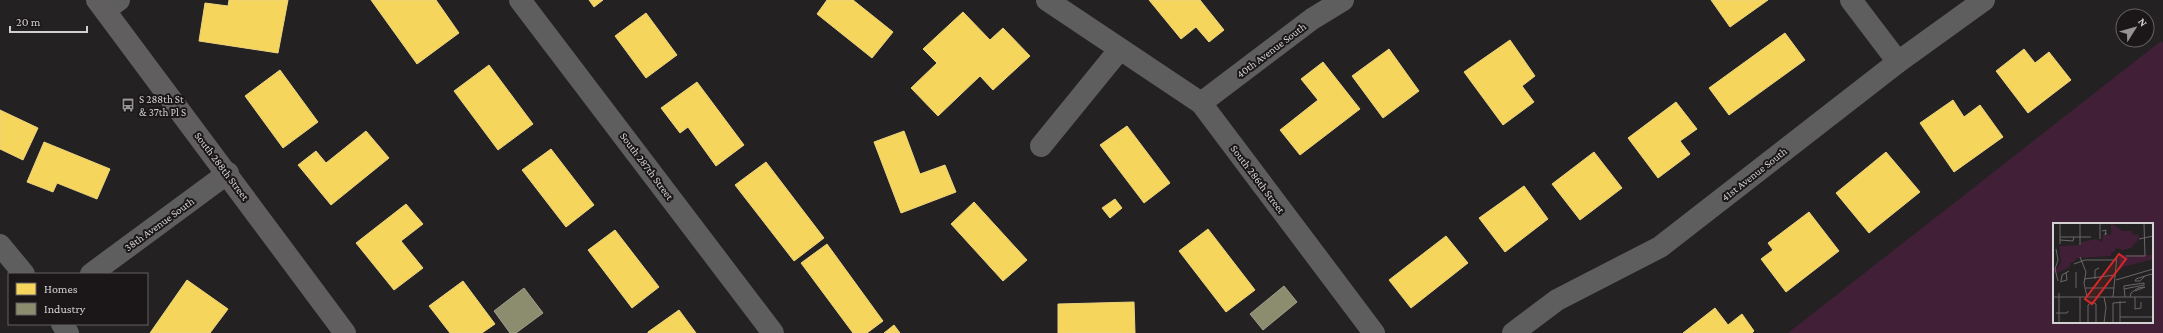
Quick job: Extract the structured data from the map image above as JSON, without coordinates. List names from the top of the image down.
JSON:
{
  "streets": {
    "main road": ["South 288th Street"],
    "street": [
      "40th Avenue South",
      "South 287th Street",
      "41st Avenue South",
      "South 286th Street",
      "38th Avenue South"
    ]
  },
  "crossings": [
    ["40th Avenue South", "South 286th Street"],
    ["South 288th Street", "38th Avenue South"]
  ],
  "places": {
    "bus stop": ["S 288th St & 37th Pl S"]
  },
  "legend": ["Homes", "Industry"],
  "scale_bar": "20 m",
  "north": "top right"
}
